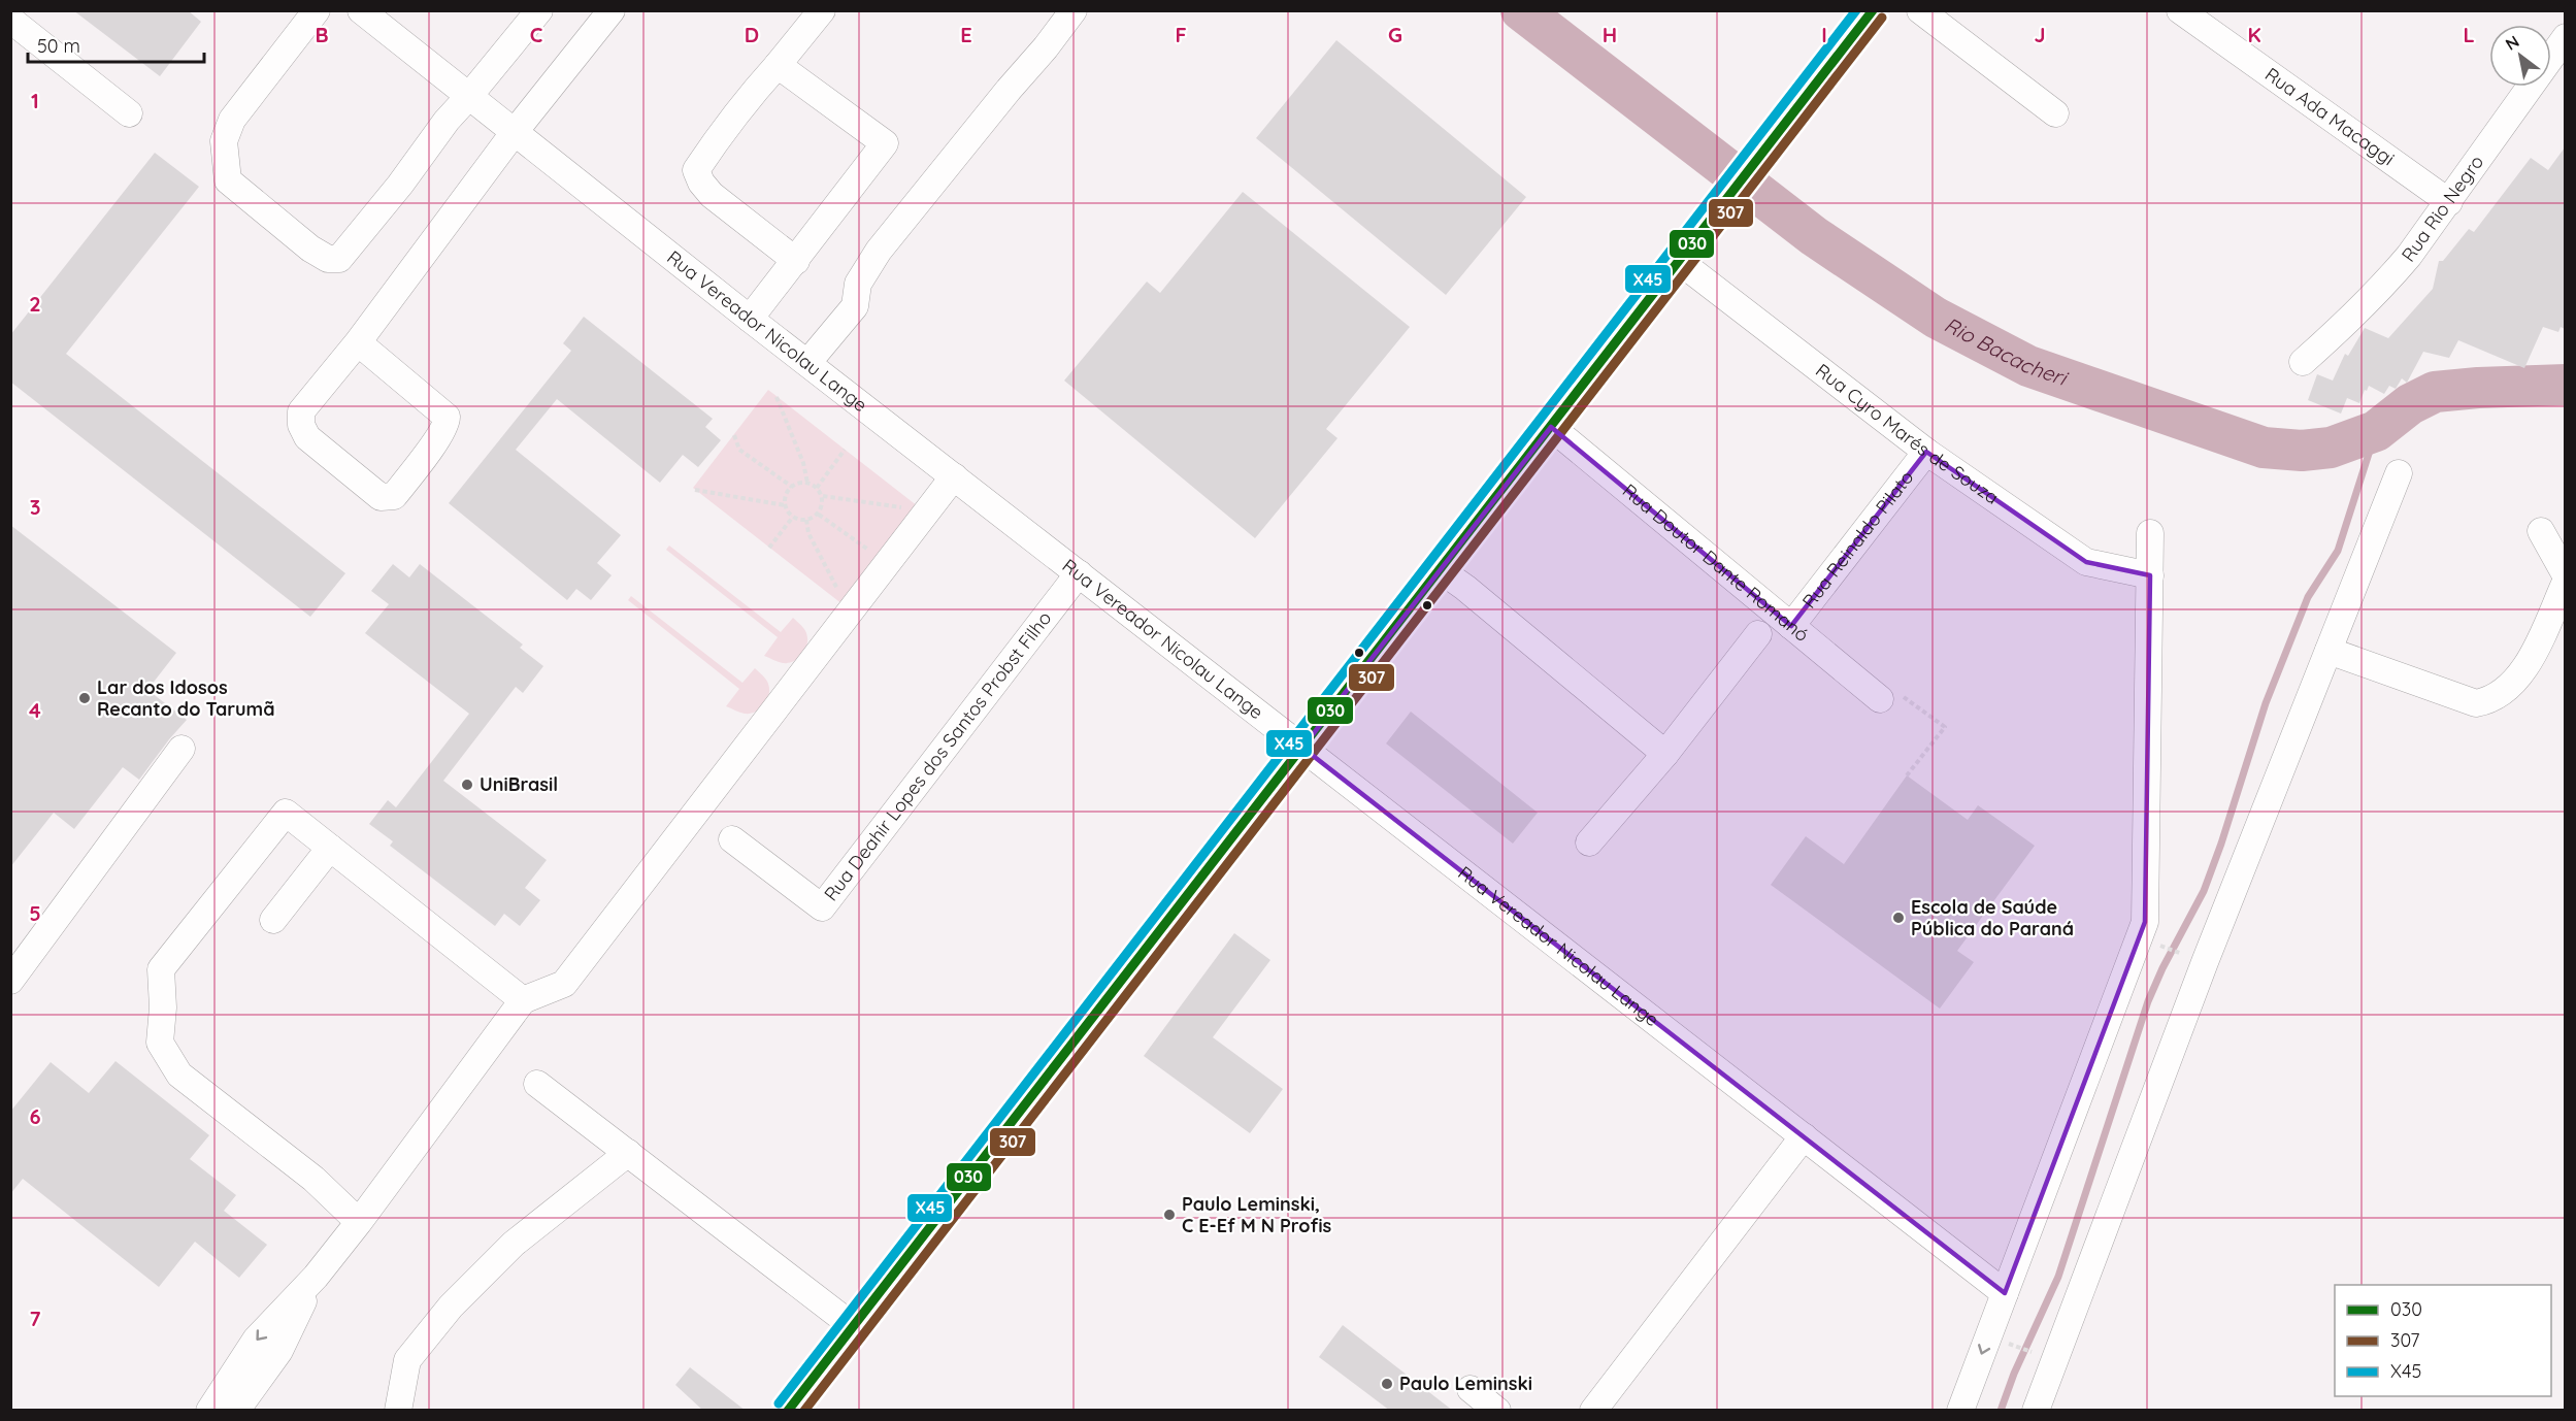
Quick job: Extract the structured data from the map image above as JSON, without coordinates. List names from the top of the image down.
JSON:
{
  "streets": {
    "street": [
      "Rua Ada Macaggi",
      "Rua Rio Negro",
      "Rua Vereador Nicolau Lange",
      "Rua Cyro Marés de Souza",
      "Rua Reinaldo Pilato",
      "Rua Doutor Dante Romanó",
      "Rua Deahir Lopes dos Santos Probst Filho"
    ]
  },
  "crossings": [
    ["Rua Ada Macaggi", "Rua Rio Negro"],
    ["Rua Vereador Nicolau Lange", "Rua Deahir Lopes dos Santos Probst Filho"],
    ["Rua Cyro Marés de Souza", "Rua Reinaldo Pilato"],
    ["Rua Reinaldo Pilato", "Rua Doutor Dante Romanó"]
  ],
  "water": ["Rio Bacacheri"],
  "places": [
    "Lar dos Idosos Recanto do Tarumã",
    "UniBrasil",
    "Escola de Saúde Pública do Paraná",
    "Paulo Leminski, C E-Ef M N Profis",
    "Paulo Leminski"
  ],
  "lines": ["transit line 030", "transit line X45", "transit line 307"],
  "legend": ["030", "307", "X45"],
  "scale_bar": "50 m",
  "north": "top left",
  "grid": {
    "columns": [
      "B",
      "C",
      "D",
      "E",
      "F",
      "G",
      "H",
      "I",
      "J",
      "K",
      "L"
    ],
    "rows": [
      "1",
      "2",
      "3",
      "4",
      "5",
      "6",
      "7"
    ]
  }
}
